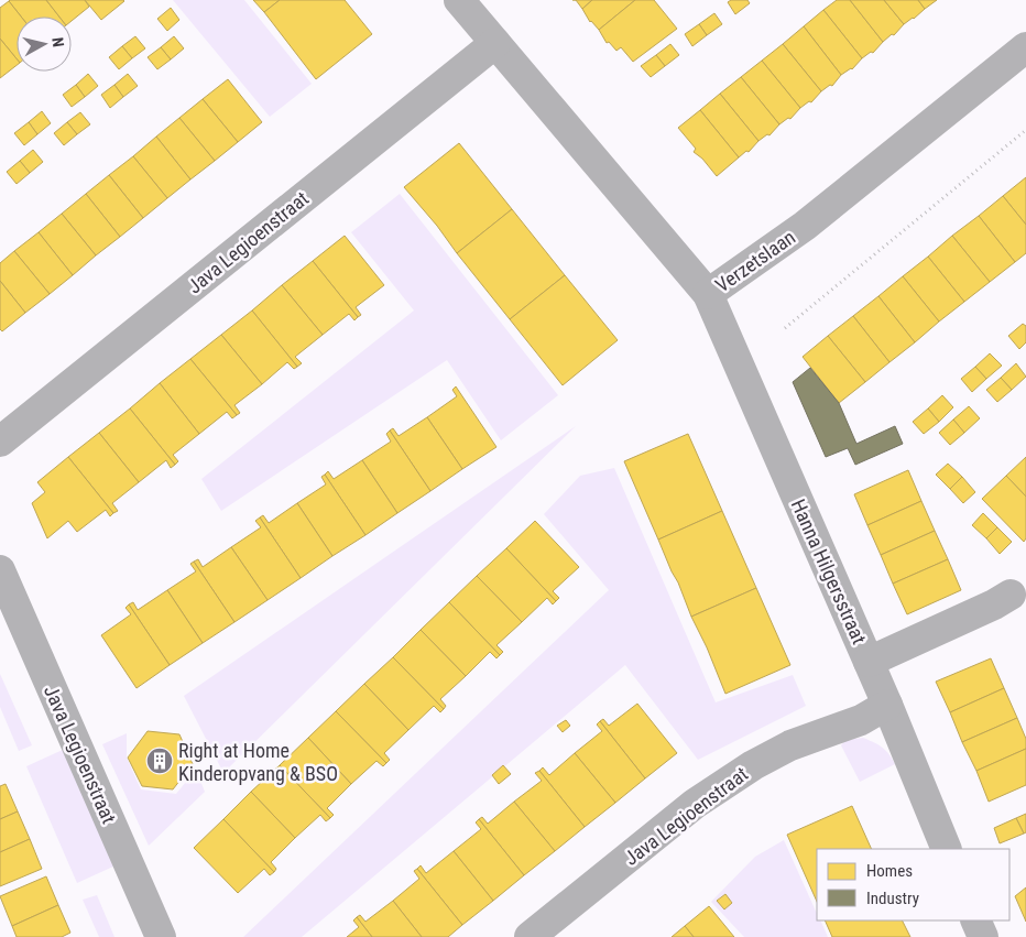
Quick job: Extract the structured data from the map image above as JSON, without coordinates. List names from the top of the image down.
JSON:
{
  "streets": {
    "street": ["Java Legioenstraat", "Verzetslaan", "Hanna Hilgersstraat"]
  },
  "crossings": [
    ["Java Legioenstraat", "Verzetslaan"],
    ["Java Legioenstraat", "Hanna Hilgersstraat"],
    ["Verzetslaan", "Hanna Hilgersstraat"]
  ],
  "places": {
    "building": ["Right at Home Kinderopvang & BSO"]
  },
  "legend": ["Homes", "Industry"],
  "north": "right"
}
